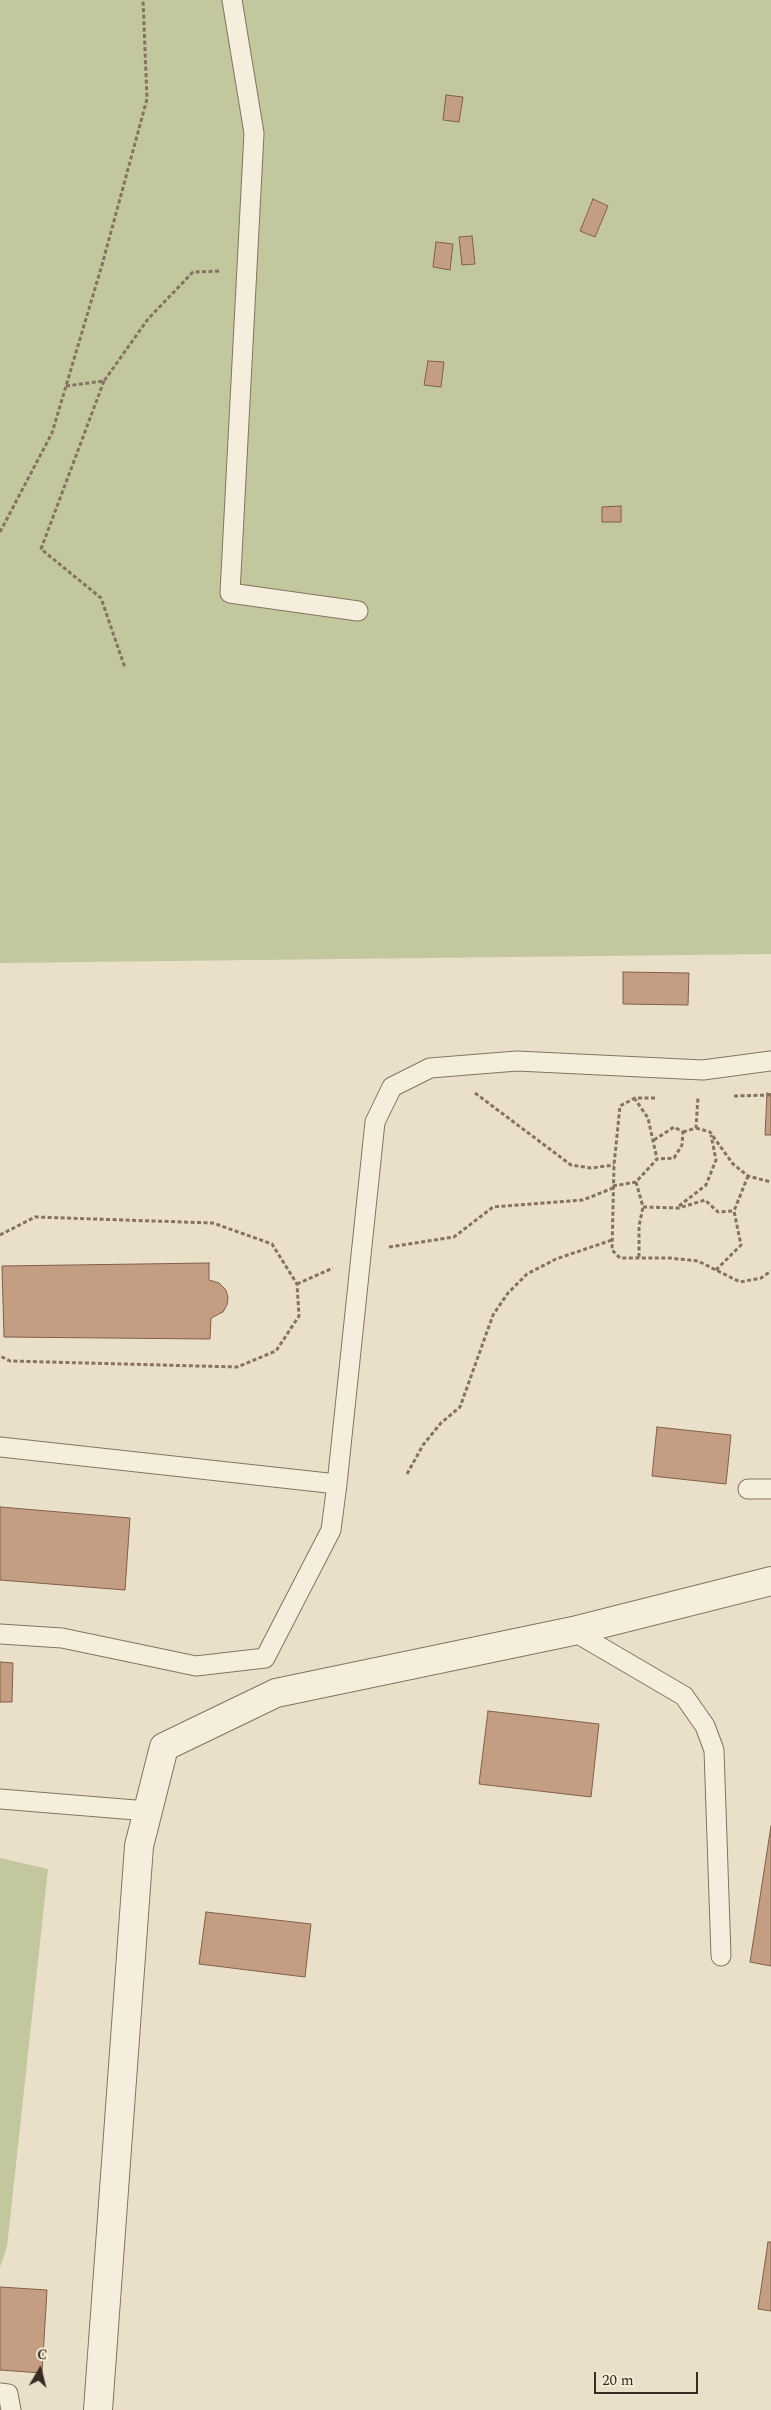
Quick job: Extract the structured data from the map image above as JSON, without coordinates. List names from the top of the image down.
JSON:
{
  "scale_bar": "20 m",
  "north": "top"
}
